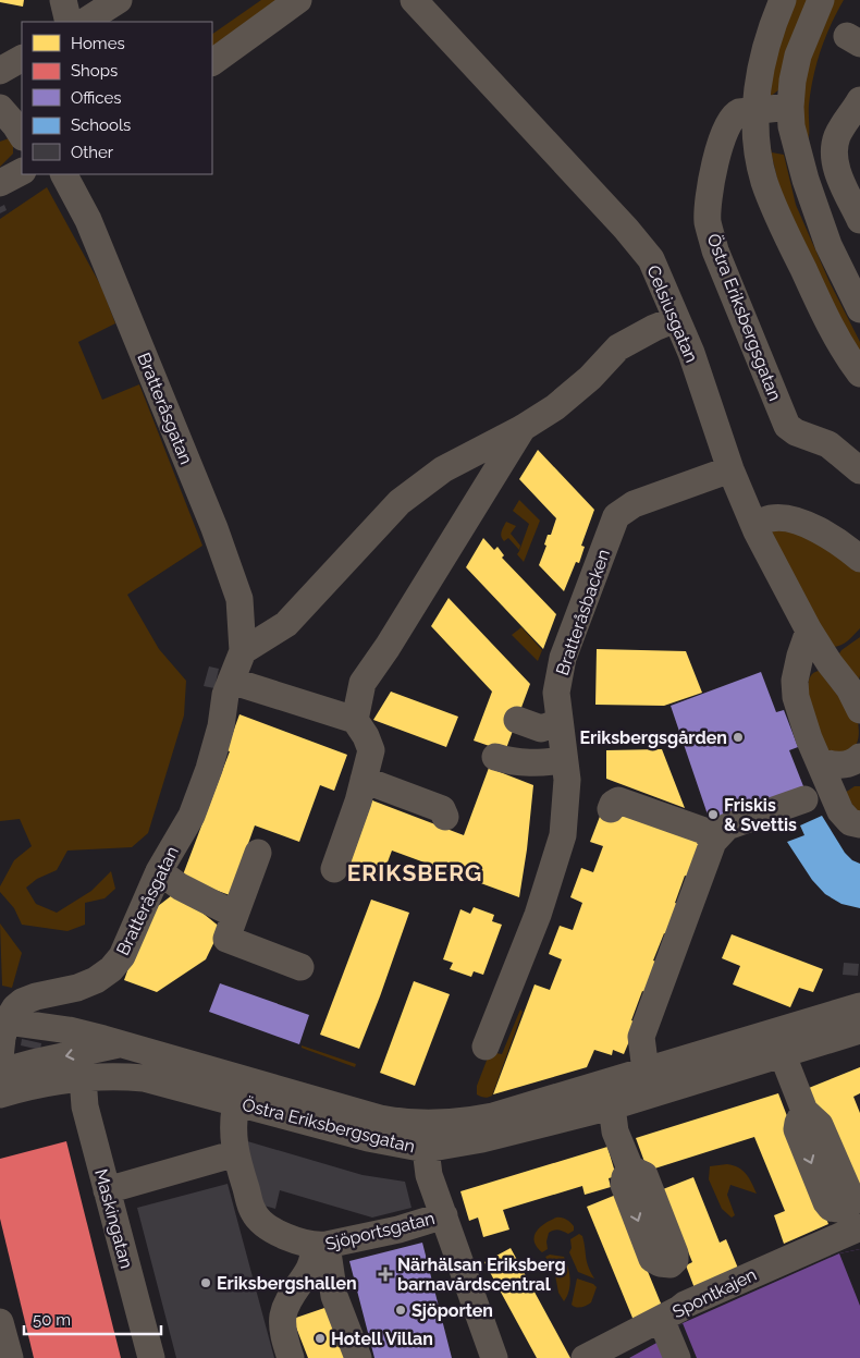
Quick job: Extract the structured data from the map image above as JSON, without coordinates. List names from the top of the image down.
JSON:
{
  "streets": {
    "street": [
      "Celsiusgatan",
      "Östra Eriksbergsgatan",
      "Bratteråsgatan",
      "Bratteråsbacken",
      "Maskingatan",
      "Sjöportsgatan",
      "Spontkajen"
    ]
  },
  "crossings": [
    ["Celsiusgatan", "Bratteråsbacken"],
    ["Östra Eriksbergsgatan", "Bratteråsgatan"],
    ["Östra Eriksbergsgatan", "Maskingatan"],
    ["Östra Eriksbergsgatan", "Sjöportsgatan"]
  ],
  "districts": ["ERIKSBERG"],
  "places": {
    "other": [
      "Eriksbergsgården",
      "Friskis & Svettis",
      "Eriksbergshallen",
      "Sjöporten",
      "Hotell Villan"
    ],
    "health": ["Närhälsan Eriksberg barnavårdscentral"]
  },
  "legend": [
    "Homes",
    "Shops",
    "Offices",
    "Schools",
    "Other"
  ],
  "scale_bar": "50 m"
}
